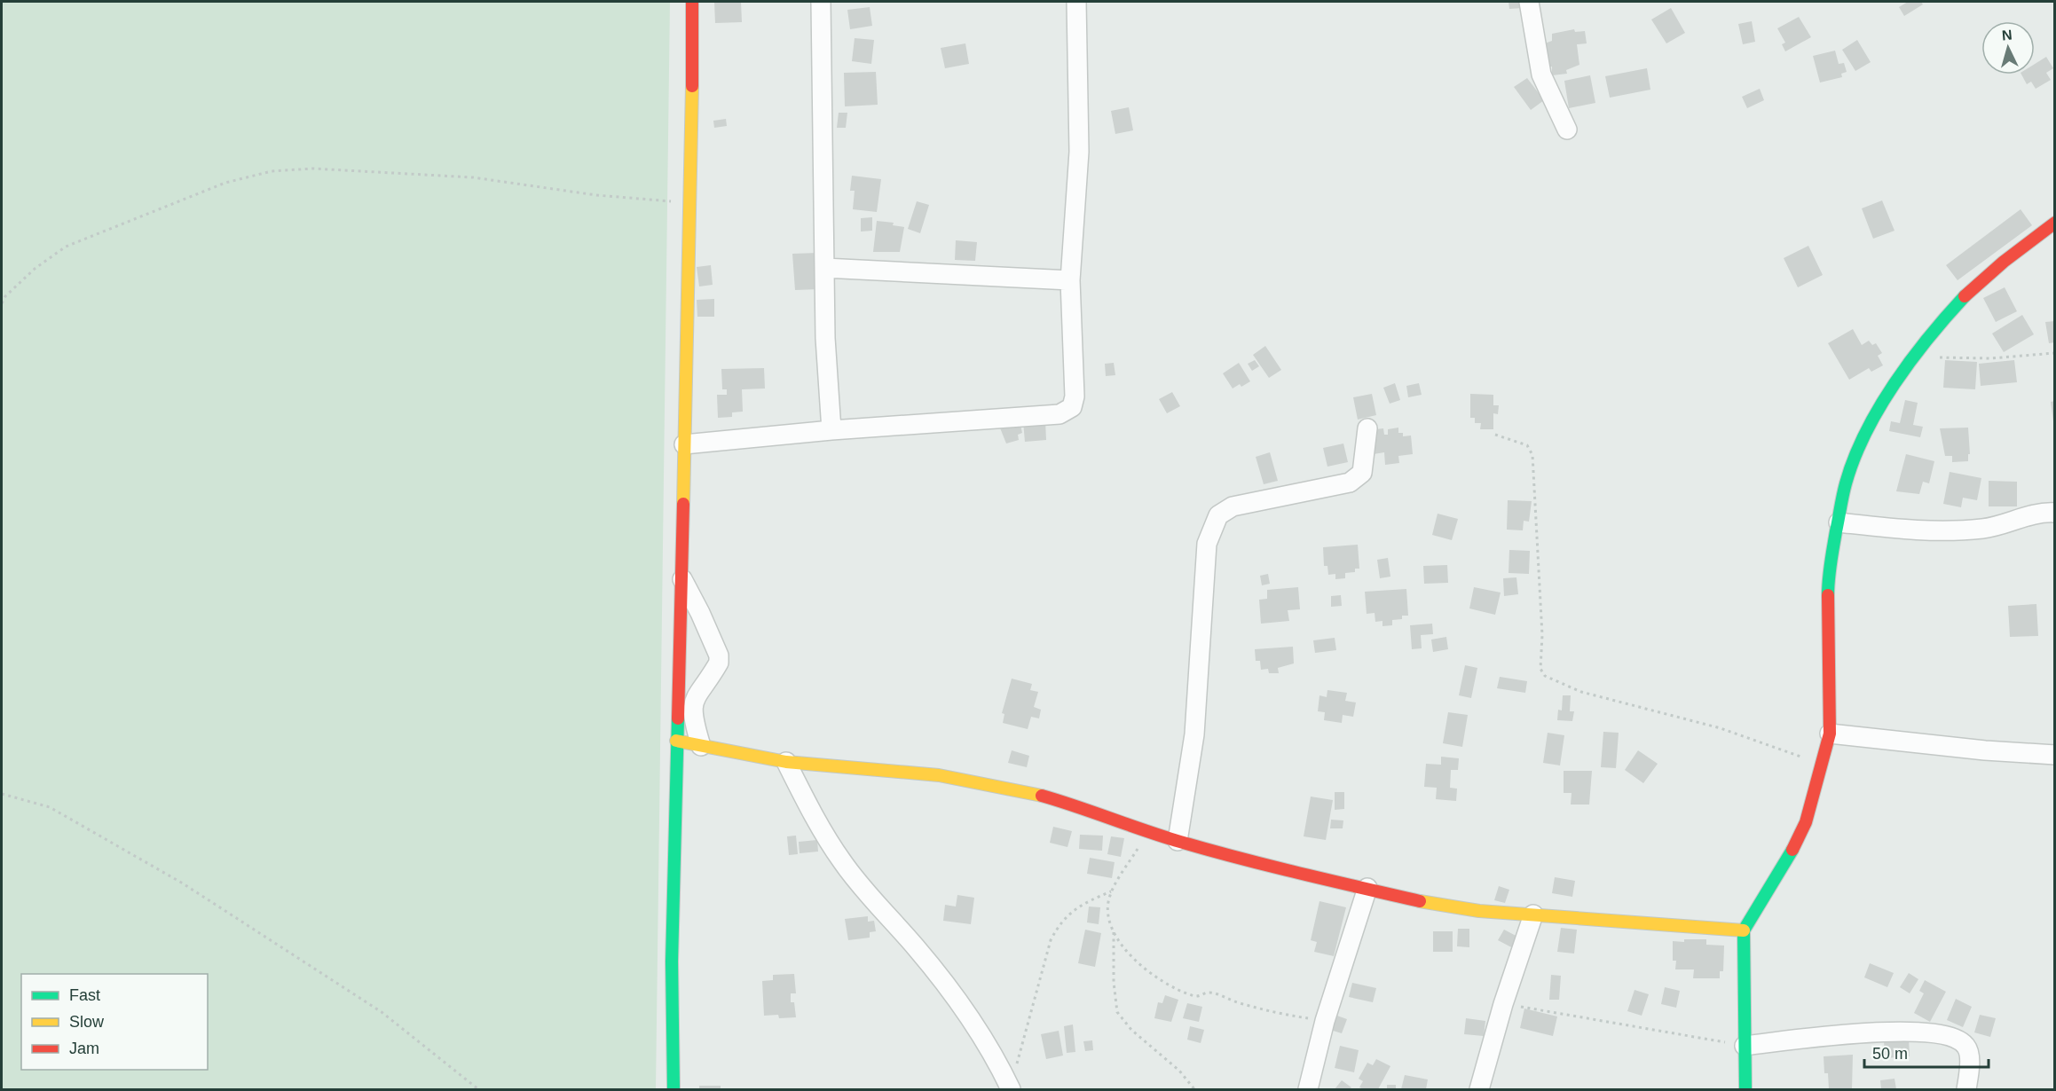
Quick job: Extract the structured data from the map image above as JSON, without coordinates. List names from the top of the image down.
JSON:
{
  "legend": ["Fast", "Slow", "Jam"],
  "scale_bar": "50 m",
  "north": "top"
}
